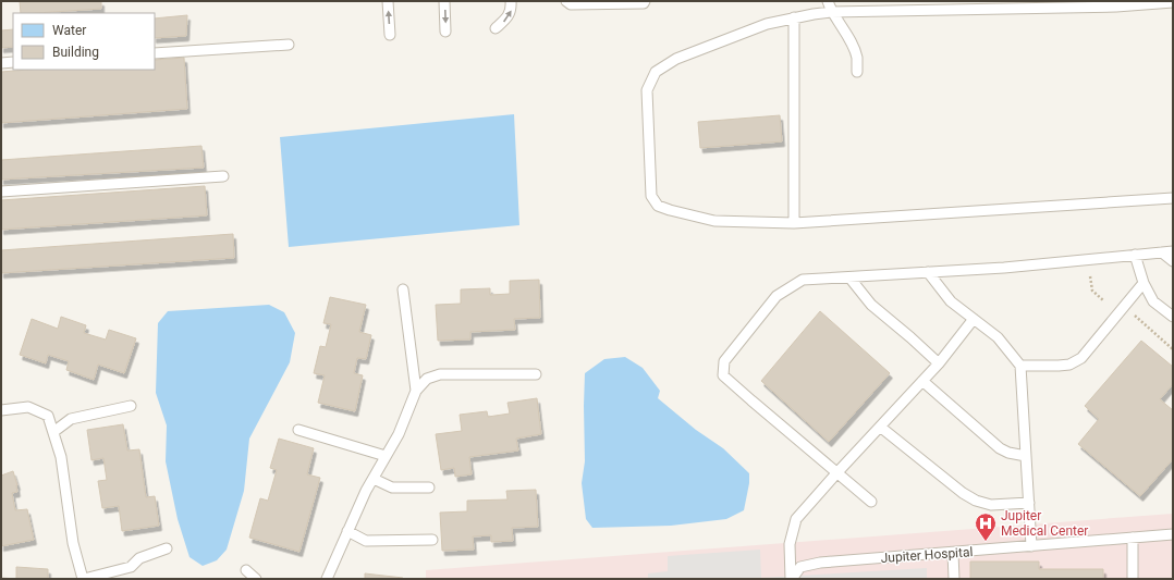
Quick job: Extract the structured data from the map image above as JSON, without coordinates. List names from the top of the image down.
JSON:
{
  "streets": {
    "lane": ["Jupiter Hospital"]
  },
  "places": {
    "hospital": ["Jupiter Medical Center"]
  },
  "legend": ["Water", "Building"]
}
